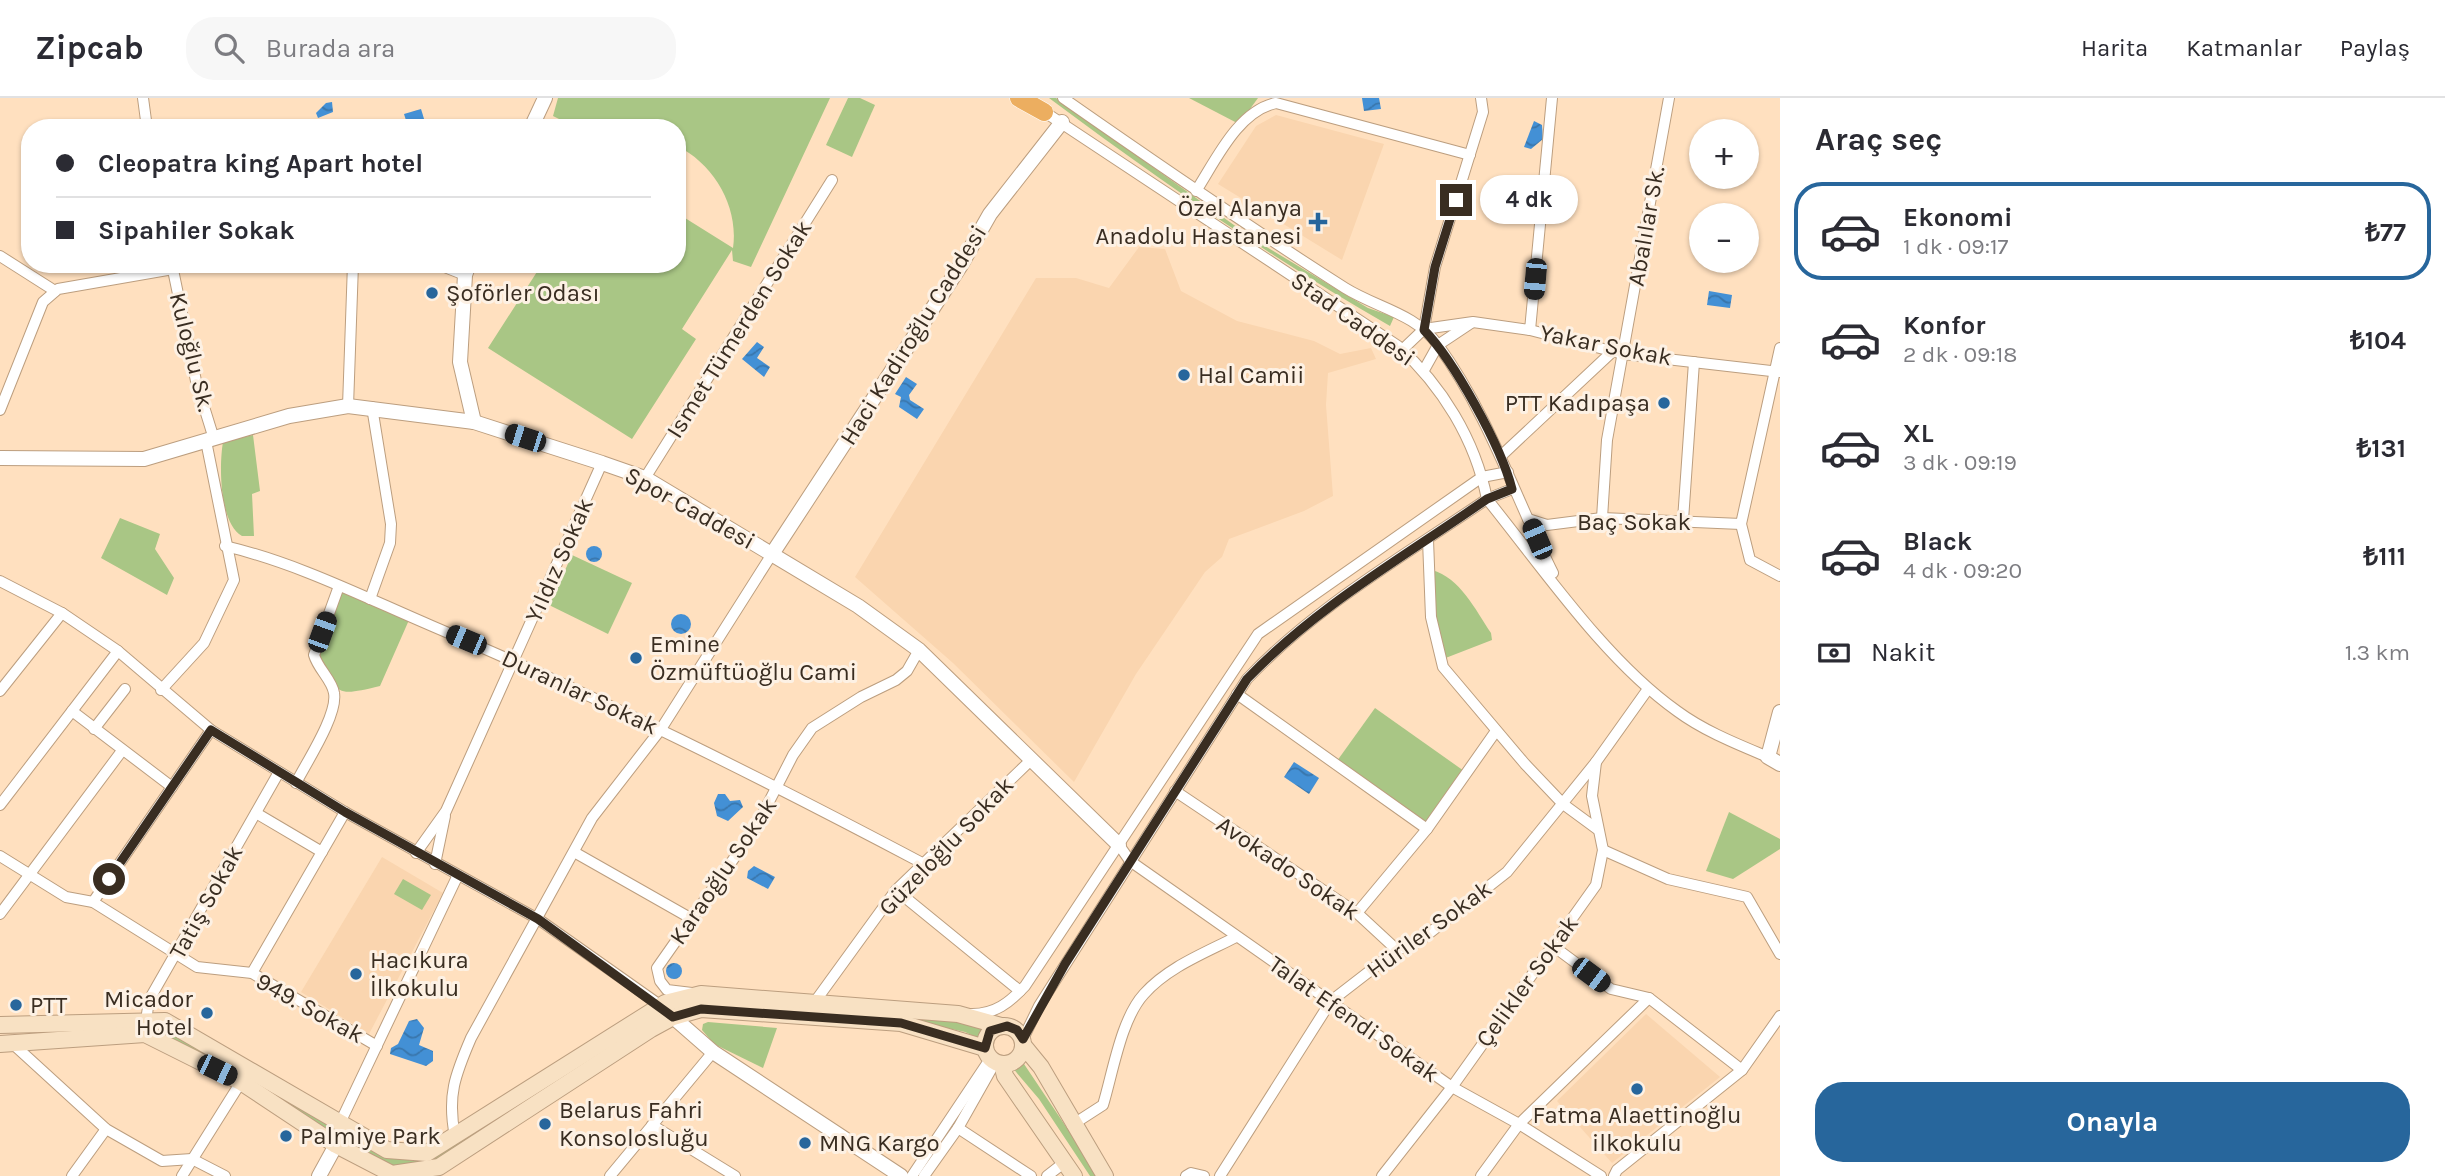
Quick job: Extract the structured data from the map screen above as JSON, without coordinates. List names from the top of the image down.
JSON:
{
  "streets": {
    "street": [
      "Abalılar Sk.",
      "Stad Caddesi",
      "Ismet Tümerden Sokak",
      "Haci Kadiroğlu Caddesi",
      "Yakar Sokak",
      "Kuloğlu Sk.",
      "Spor Caddesi",
      "Baç Sokak",
      "Yıldız Sokak",
      "Duranlar Sokak",
      "Güzeloğlu Sokak",
      "Avokado Sokak",
      "Karaoğlu Sokak",
      "Tatiş Sokak",
      "Hüriler Sokak",
      "Çelikler Sokak",
      "949. Sokak",
      "Talat Efendi Sokak"
    ]
  },
  "crossings": [
    ["Abalılar Sk.", "Yakar Sokak"],
    ["Abalılar Sk.", "Baç Sokak"],
    ["Stad Caddesi", "Haci Kadiroğlu Caddesi"],
    ["Stad Caddesi", "Yakar Sokak"],
    ["Stad Caddesi", "Baç Sokak"],
    ["Stad Caddesi", "Hüriler Sokak"],
    ["Ismet Tümerden Sokak", "Spor Caddesi"],
    ["Haci Kadiroğlu Caddesi", "Spor Caddesi"],
    ["Kuloğlu Sk.", "Spor Caddesi"],
    ["Kuloğlu Sk.", "Duranlar Sokak"],
    ["Spor Caddesi", "Yıldız Sokak"],
    ["Spor Caddesi", "Güzeloğlu Sokak"],
    ["Spor Caddesi", "Karaoğlu Sokak"],
    ["Spor Caddesi", "Talat Efendi Sokak"],
    ["Yıldız Sokak", "Duranlar Sokak"],
    ["Duranlar Sokak", "Güzeloğlu Sokak"],
    ["Duranlar Sokak", "Karaoğlu Sokak"],
    ["Avokado Sokak", "Hüriler Sokak"],
    ["Tatiş Sokak", "949. Sokak"],
    ["Hüriler Sokak", "Çelikler Sokak"],
    ["Hüriler Sokak", "Talat Efendi Sokak"],
    ["Çelikler Sokak", "Talat Efendi Sokak"]
  ],
  "places": {
    "health": ["Özel Alanya Anadolu Hastanesi"],
    "other": [
      "Şoförler Odası",
      "Hal Camii",
      "PTT Kadıpaşa",
      "Emine Özmüftüoğlu Cami",
      "Hacıkura İlkokulu",
      "PTT",
      "Micador Hotel",
      "Fatma Alaettinoğlu ilkokulu",
      "Belarus Fahri Konsolosluğu",
      "Palmiye Park",
      "MNG Kargo"
    ]
  },
  "page": {
    "header": "Zipcab",
    "search": "Burada ara",
    "nav": ["Harita", "Katmanlar", "Paylaş"],
    "heading": "Araç seç",
    "map_buttons": ["+", "−"],
    "banner": ["Cleopatra king Apart hotel", "Sipahiler Sokak"],
    "bubble": "4 dk",
    "list": [
      {
        "name": "Ekonomi",
        "note": "1 dk · 09:17",
        "value": "₺77"
      },
      {
        "name": "Konfor",
        "note": "2 dk · 09:18",
        "value": "₺104"
      },
      {
        "name": "XL",
        "note": "3 dk · 09:19",
        "value": "₺131"
      },
      {
        "name": "Black",
        "note": "4 dk · 09:20",
        "value": "₺111"
      }
    ],
    "pay": ["Nakit", "1.3 km"],
    "buttons": "Onayla"
  }
}
